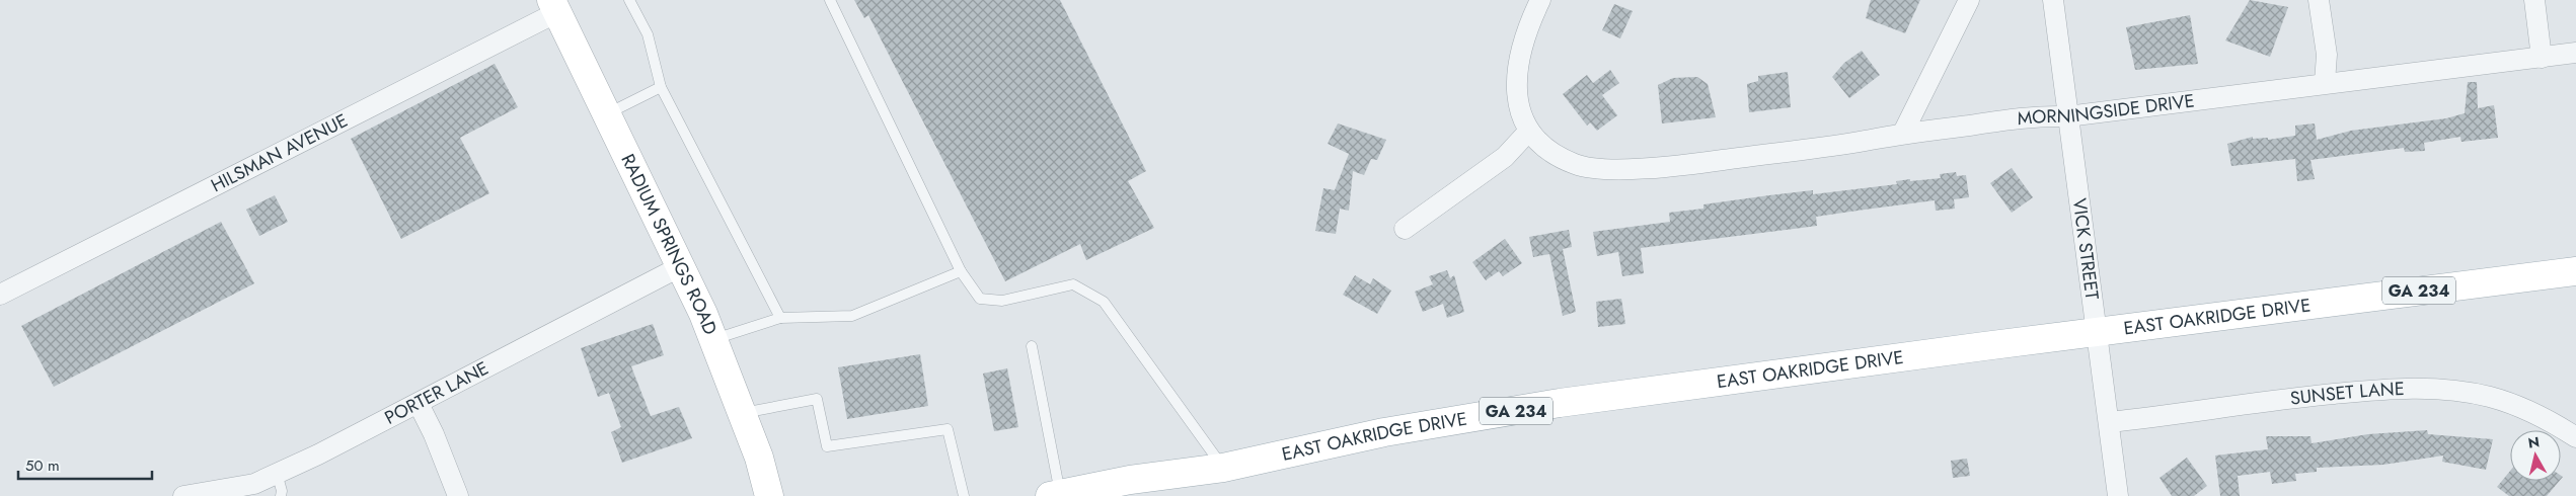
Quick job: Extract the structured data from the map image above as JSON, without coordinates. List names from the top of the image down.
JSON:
{
  "streets": {
    "main road": ["RADIUM SPRINGS ROAD", "GA 234", "EAST OAKRIDGE DRIVE"],
    "street": [
      "MORNINGSIDE DRIVE",
      "HILSMAN AVENUE",
      "VICK STREET",
      "PORTER LANE",
      "SUNSET LANE"
    ]
  },
  "crossings": [
    ["MORNINGSIDE DRIVE", "VICK STREET"],
    ["HILSMAN AVENUE", "RADIUM SPRINGS ROAD"],
    ["RADIUM SPRINGS ROAD", "PORTER LANE"],
    ["VICK STREET", "EAST OAKRIDGE DRIVE"],
    ["VICK STREET", "SUNSET LANE"]
  ],
  "scale_bar": "50 m",
  "north": "top"
}
